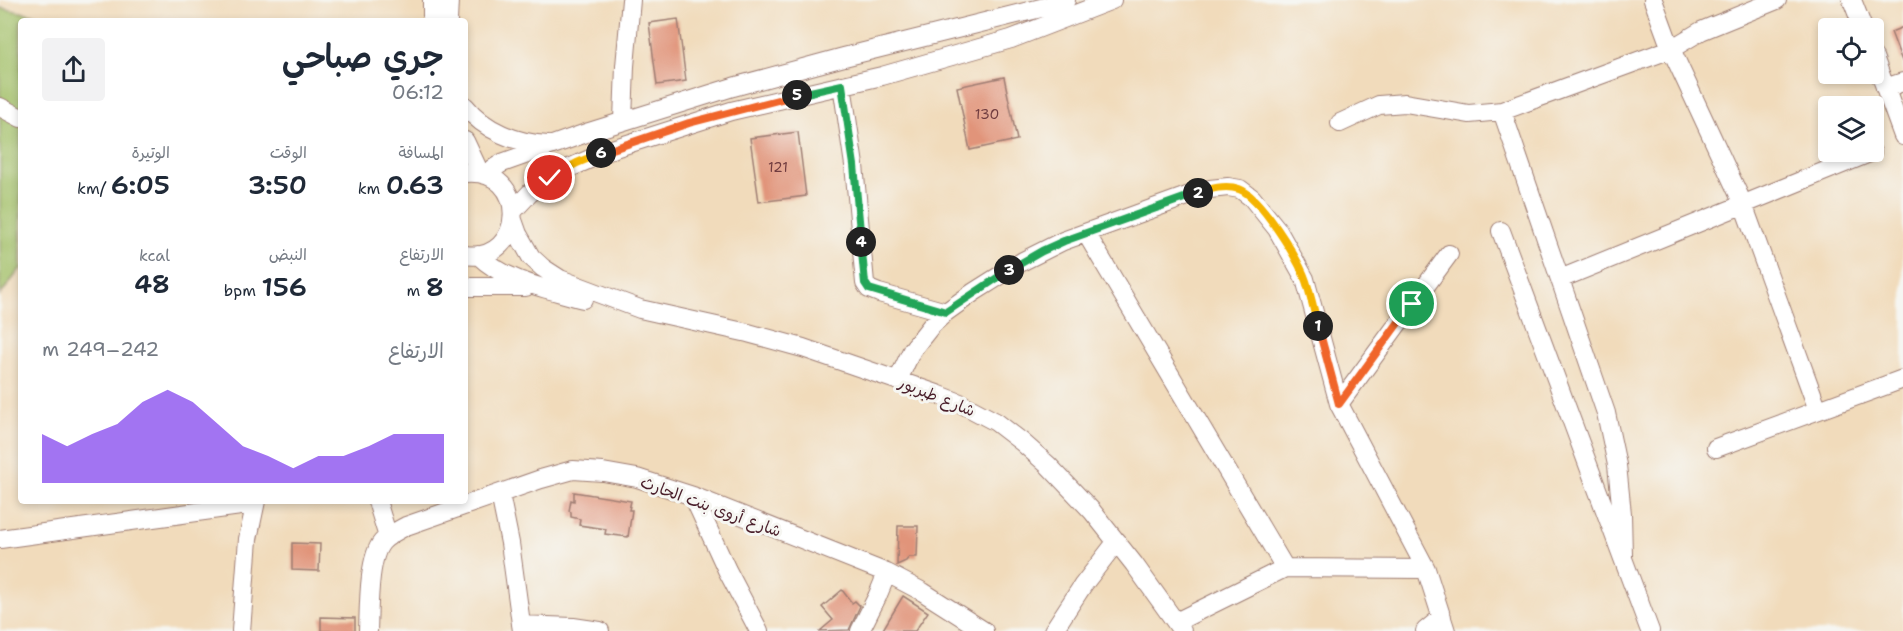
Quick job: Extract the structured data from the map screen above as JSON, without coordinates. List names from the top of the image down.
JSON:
{
  "streets": {
    "street": ["شارع طبربور", "شارع أروى بنت الحارث"]
  },
  "house_numbers": ["130", "121"],
  "page": {
    "heading": ["جري صباحي", "06:12"],
    "pins": [
      "5",
      "6",
      "2",
      "4",
      "3",
      "1"
    ],
    "stats": [
      ["المسافة", "0.63 km"],
      ["الوقت", "3:50"],
      ["الوتيرة", "6:05 /km"],
      ["الارتفاع", "8 m"],
      ["النبض", "156 bpm"],
      ["kcal", "48"]
    ],
    "chart": ["الارتفاع", "242–249 m"]
  }
}
